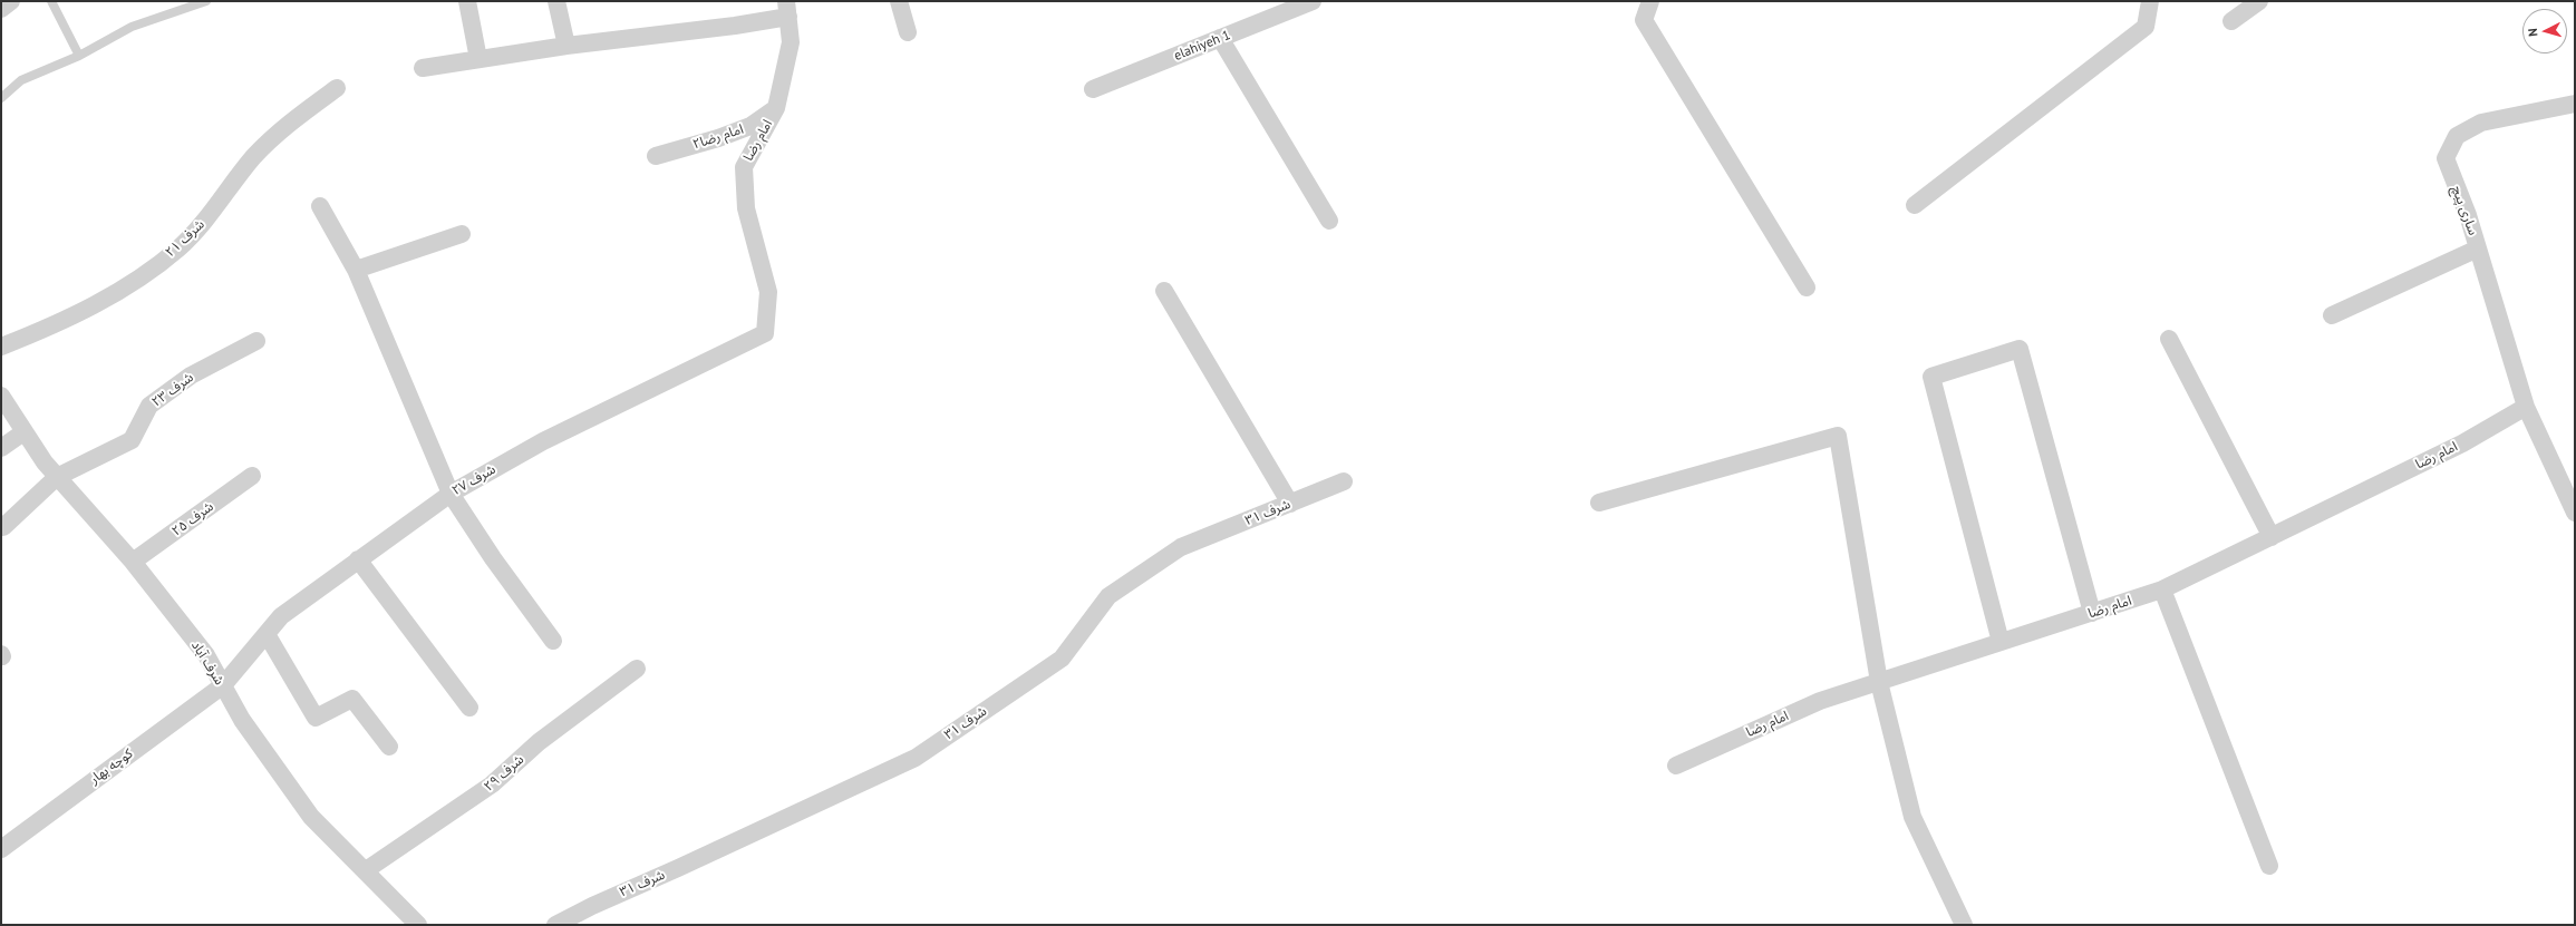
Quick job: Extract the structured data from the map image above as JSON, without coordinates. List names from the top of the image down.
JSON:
{
  "streets": {
    "street": [
      "elahiyeh 1",
      "امام رضا۲",
      "امام رضا",
      "ساری پیچ",
      "شرف ۲۱",
      "شرف ۲۳",
      "شرف ۲۷",
      "شرف ۳۱",
      "شرف ۲۵",
      "شرف آباد",
      "کوچه بهار",
      "شرف ۲۹"
    ]
  },
  "crossings": [
    ["امام رضا۲", "امام رضا"],
    ["امام رضا", "ساری پیچ"],
    ["امام رضا", "شرف ۲۷"],
    ["شرف ۲۳", "شرف آباد"],
    ["شرف ۲۷", "شرف آباد"],
    ["شرف ۲۷", "کوچه بهار"],
    ["شرف ۲۵", "شرف آباد"],
    ["شرف آباد", "کوچه بهار"],
    ["شرف آباد", "شرف ۲۹"]
  ],
  "north": "left"
}
